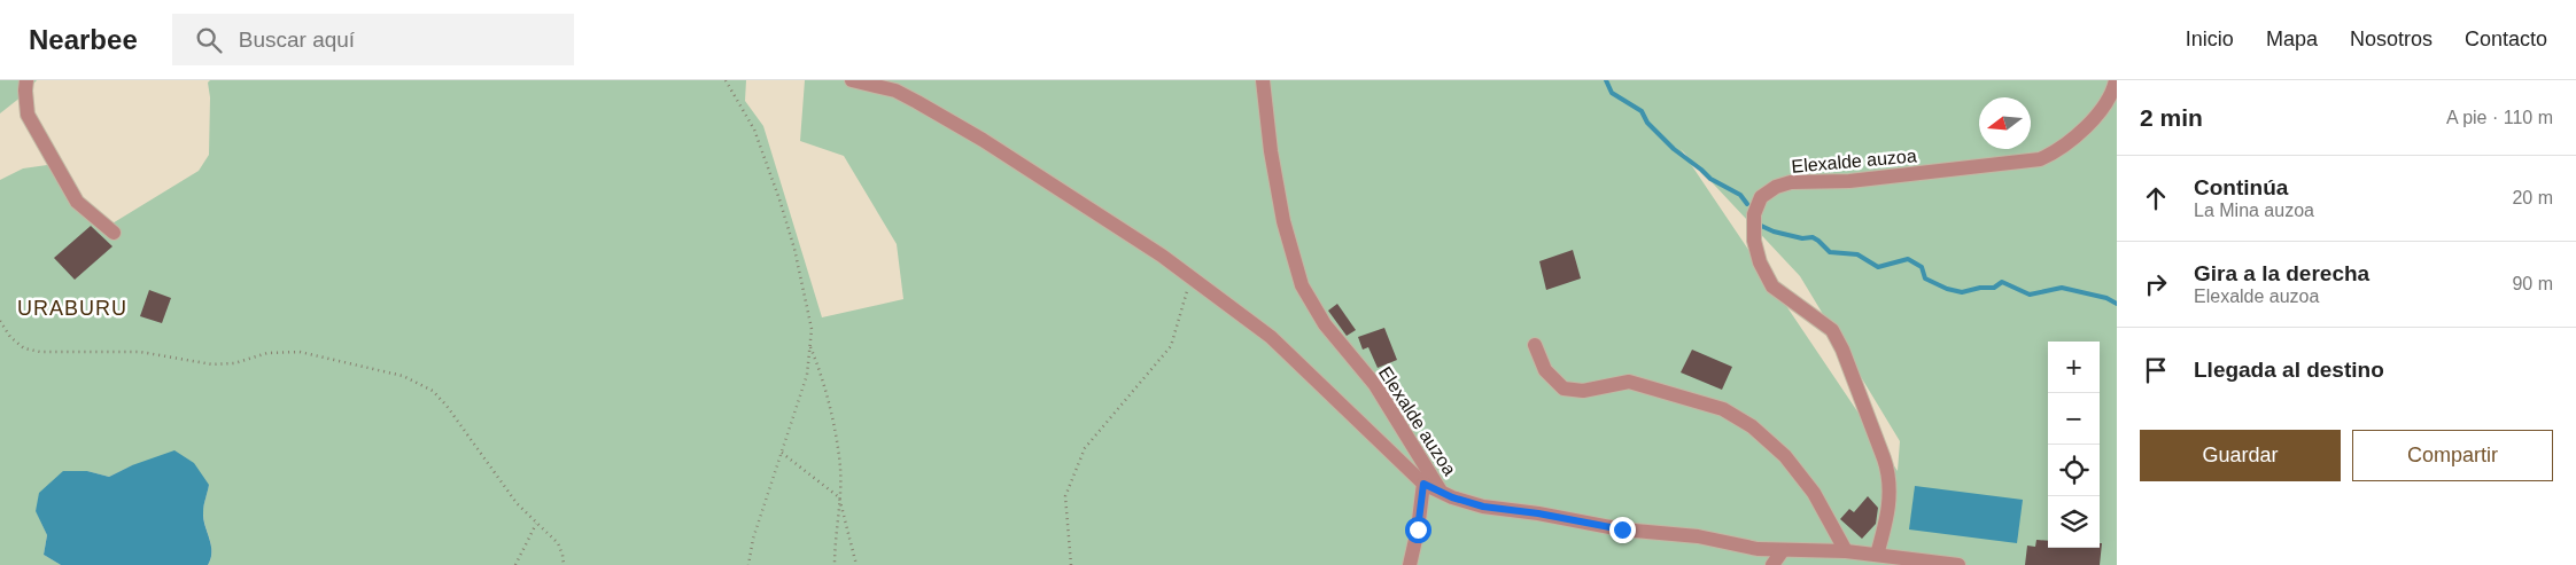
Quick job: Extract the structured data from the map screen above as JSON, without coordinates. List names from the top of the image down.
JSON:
{
  "streets": {
    "street": ["Elexalde auzoa"]
  },
  "districts": ["URABURU"],
  "north": "left",
  "page": {
    "header": "Nearbee",
    "search": "Buscar aquí",
    "nav": [
      "Inicio",
      "Mapa",
      "Nosotros",
      "Contacto"
    ],
    "heading": ["2 min", "A pie · 110 m"],
    "list": [
      ["Continúa", "La Mina auzoa", "20 m"],
      ["Gira a la derecha", "Elexalde auzoa", "90 m"],
      "Llegada al destino"
    ],
    "map_buttons": ["+", "−"],
    "buttons": ["Guardar", "Compartir"]
  }
}
